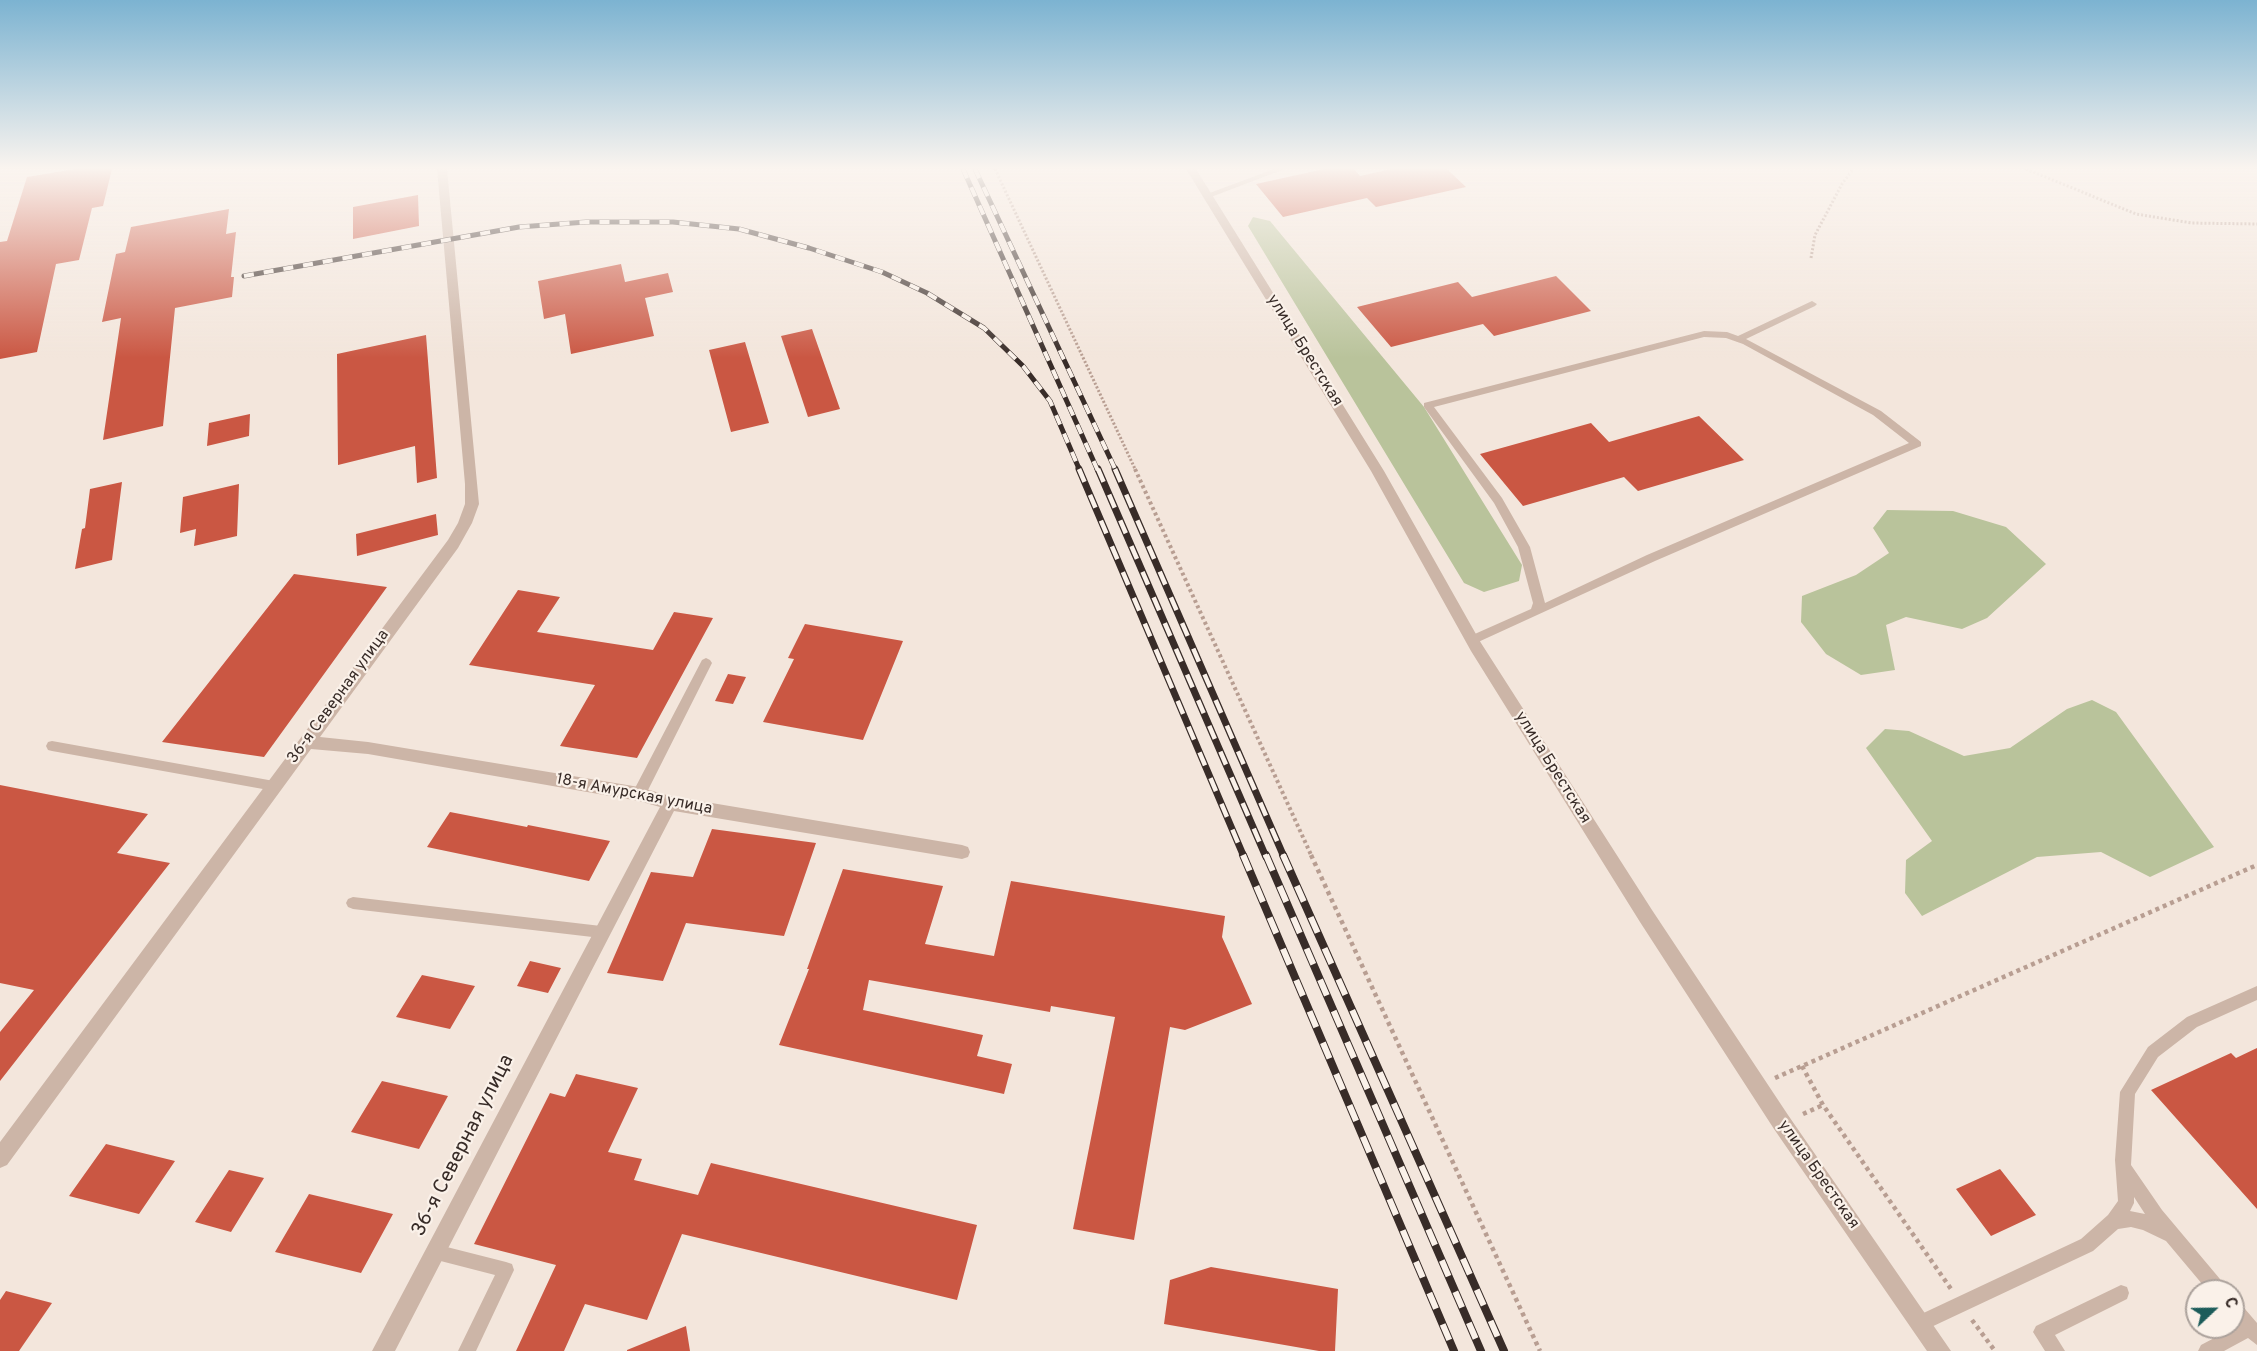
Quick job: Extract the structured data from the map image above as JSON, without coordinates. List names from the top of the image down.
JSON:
{
  "streets": {
    "street": ["улица Брестская", "36-я Северная улица", "18-я Амурская улица"]
  },
  "crossings": [
    ["36-я Северная улица", "18-я Амурская улица"]
  ],
  "north": "right"
}
